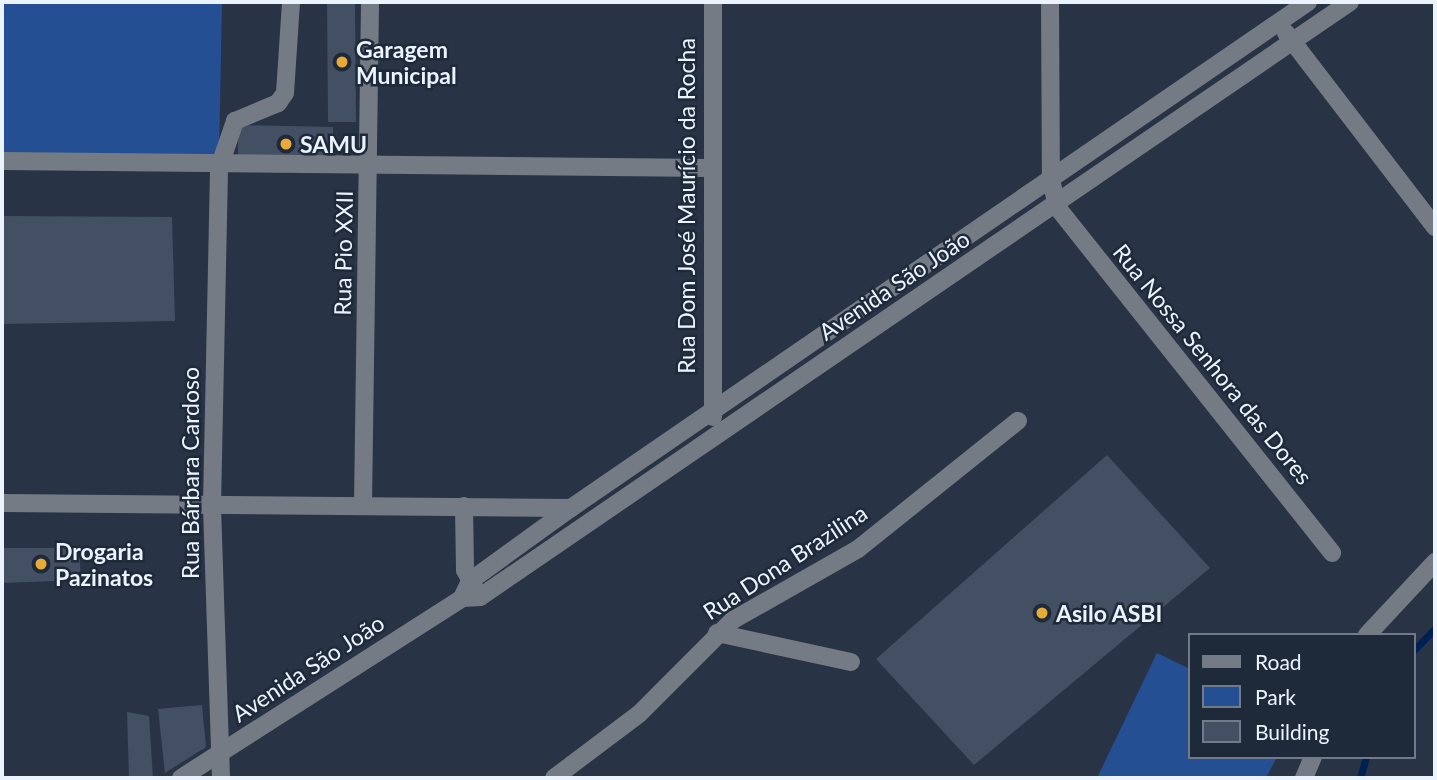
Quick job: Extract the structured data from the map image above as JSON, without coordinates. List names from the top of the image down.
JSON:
{
  "streets": {
    "street": [
      "Rua Dom José Maurício da Rocha",
      "Rua Pio XXII",
      "Avenida São João",
      "Rua Nossa Senhora das Dores",
      "Rua Bárbara Cardoso",
      "Rua Dona Brazilina"
    ]
  },
  "crossings": [
    ["Rua Dom José Maurício da Rocha", "Avenida São João"],
    ["Avenida São João", "Rua Nossa Senhora das Dores"],
    ["Avenida São João", "Rua Bárbara Cardoso"]
  ],
  "places": [
    "Garagem Municipal",
    "SAMU",
    "Drogaria Pazinatos",
    "Asilo ASBI"
  ],
  "legend": ["Road", "Park", "Building"]
}
